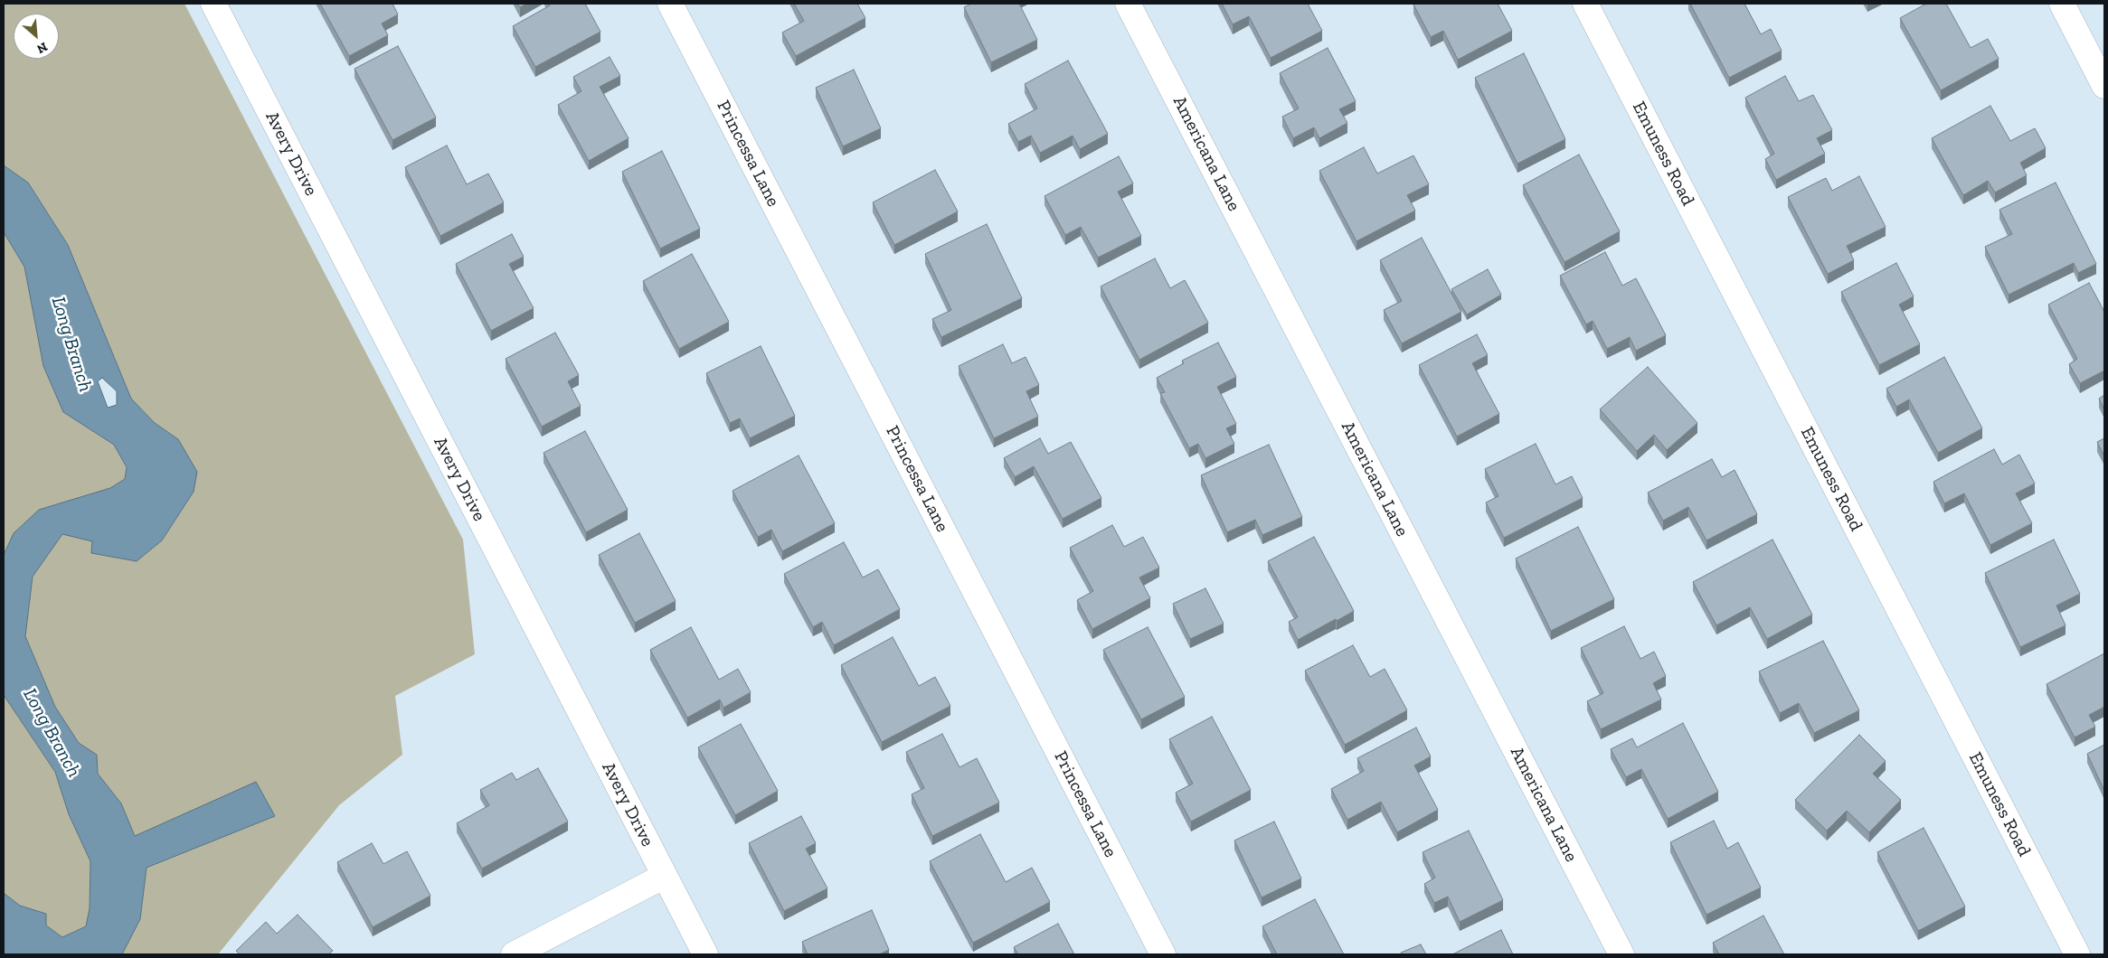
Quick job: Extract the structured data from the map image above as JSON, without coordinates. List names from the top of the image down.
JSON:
{
  "streets": {
    "street": [
      "Avery Drive",
      "Princessa Lane",
      "Americana Lane",
      "Emuness Road"
    ]
  },
  "water": ["Long Branch"],
  "north": "bottom right"
}
